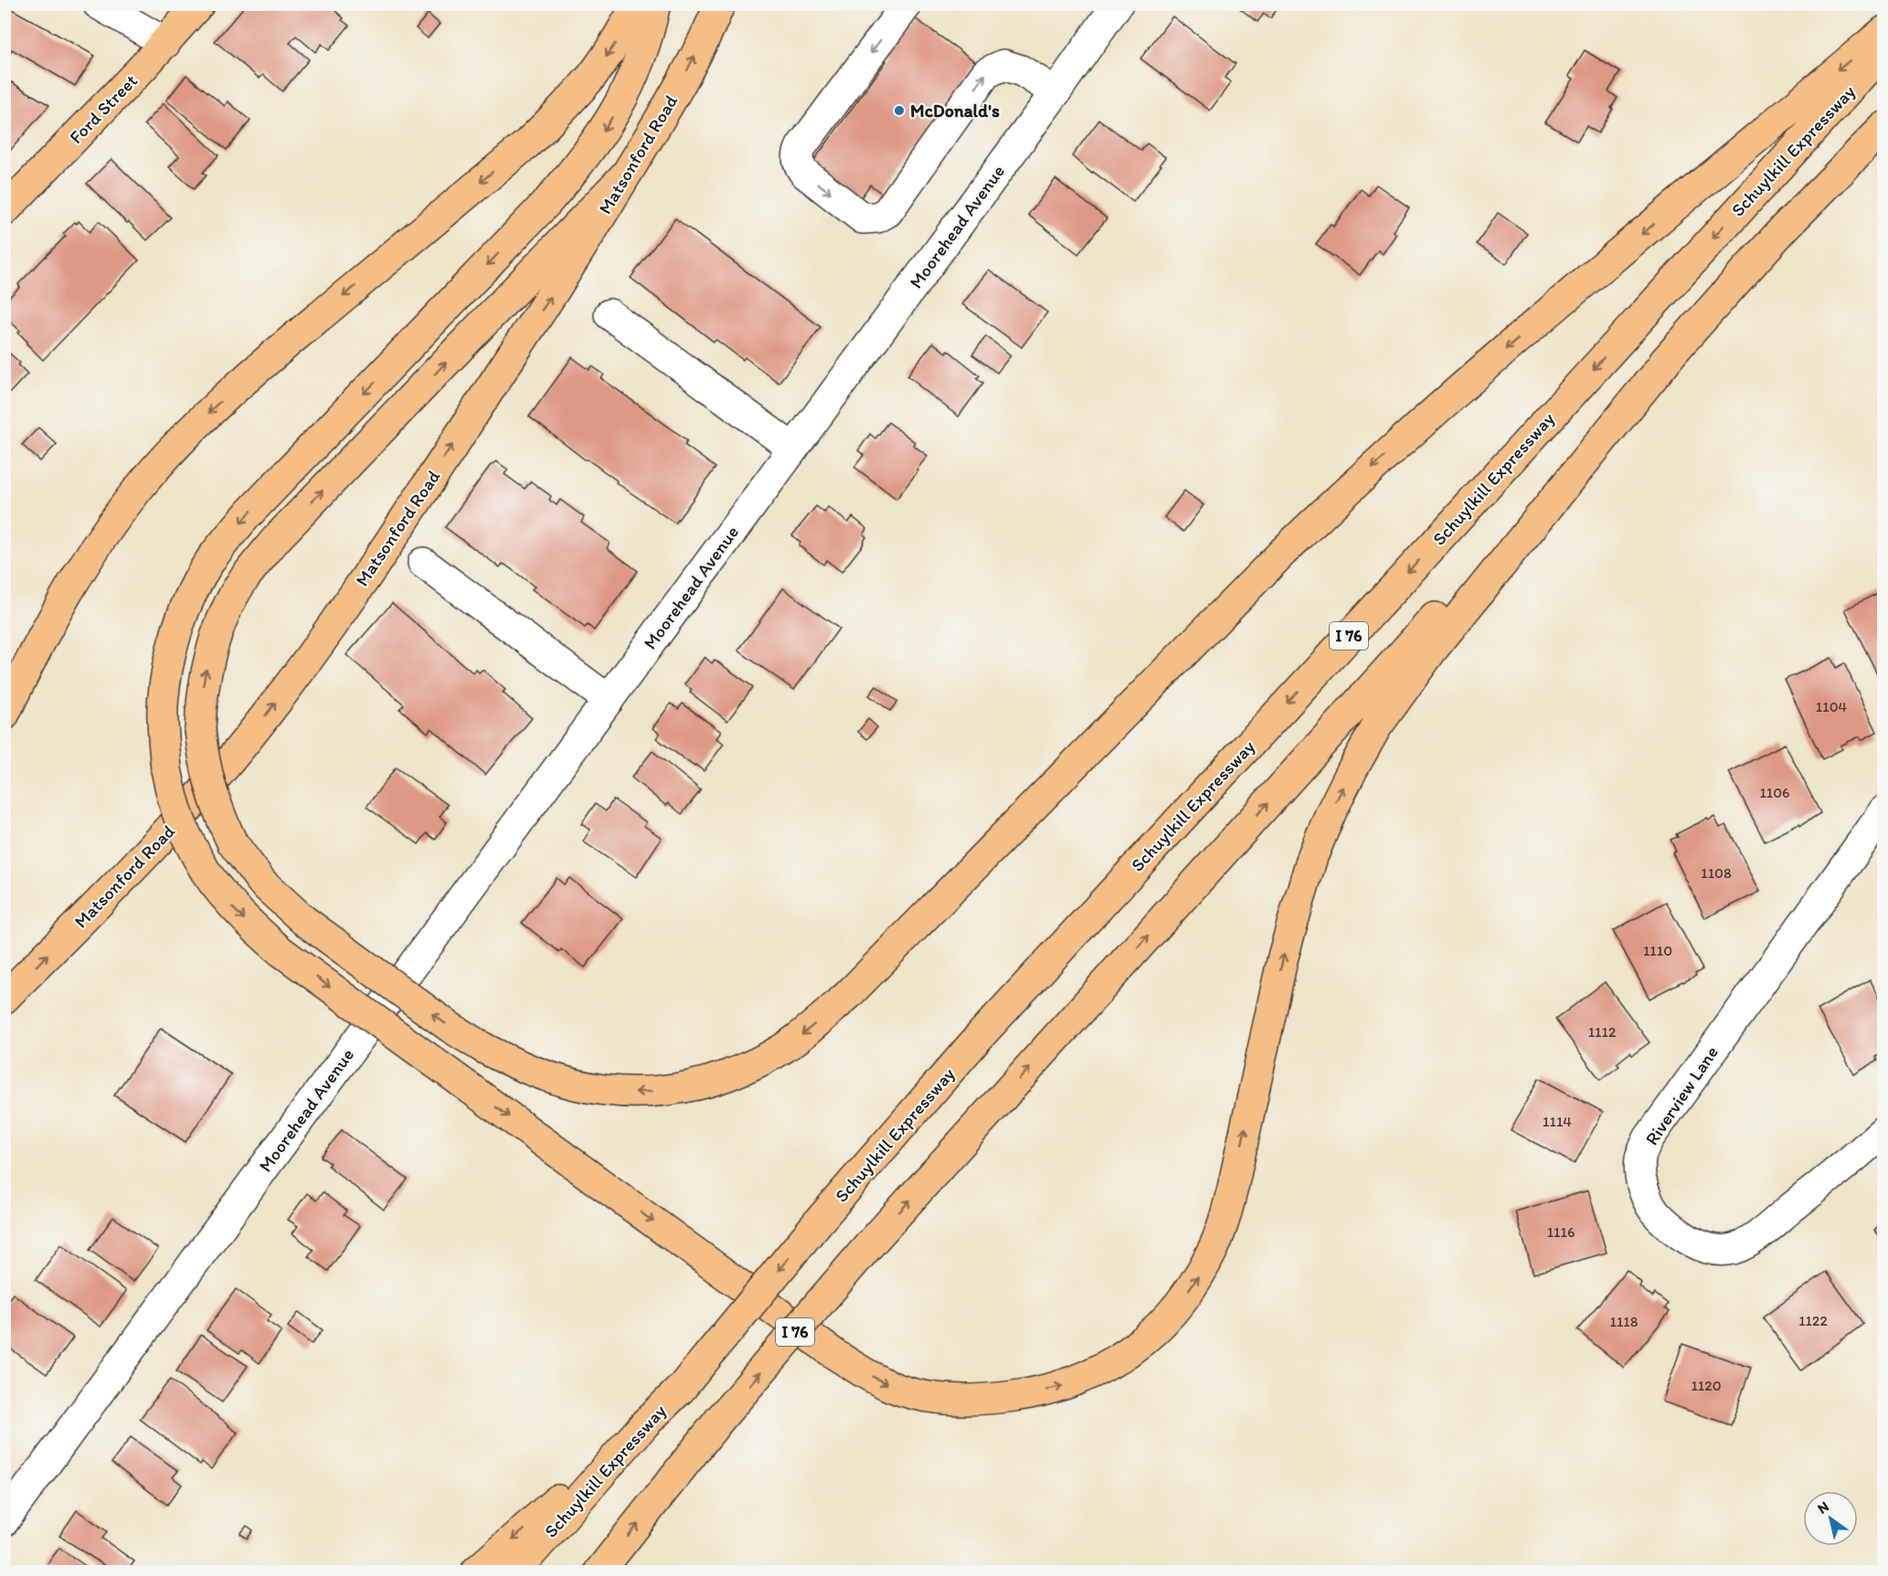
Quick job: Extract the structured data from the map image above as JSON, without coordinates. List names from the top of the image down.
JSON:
{
  "streets": {
    "main road": [
      "Ford Street",
      "Schuylkill Expressway",
      "Matsonford Road",
      "I 76"
    ],
    "street": ["Moorehead Avenue", "Riverview Lane"]
  },
  "places": ["McDonald's"],
  "house_numbers": [
    "1104",
    "1106",
    "1108",
    "1110",
    "1112",
    "1114",
    "1116",
    "1122",
    "1118",
    "1120"
  ],
  "north": "top left"
}
